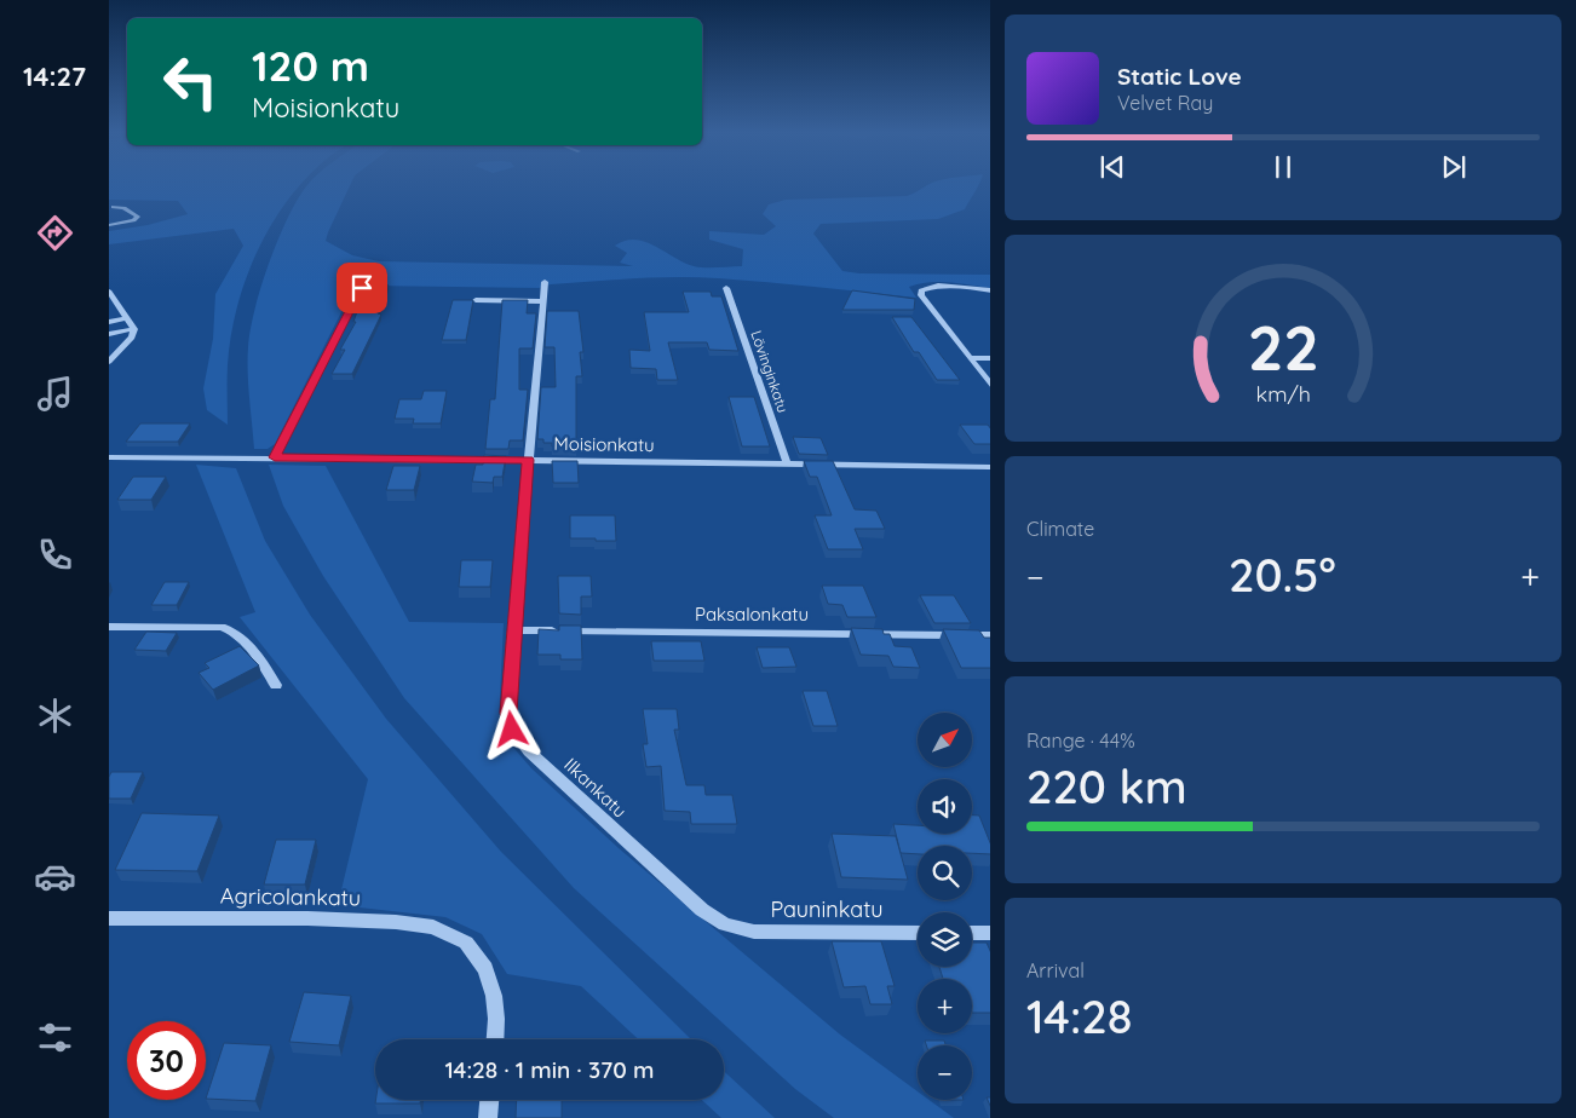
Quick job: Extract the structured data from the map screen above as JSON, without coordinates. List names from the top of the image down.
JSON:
{
  "streets": {
    "street": [
      "Lövinginkatu",
      "Moisionkatu",
      "Paksalonkatu",
      "Ilkankatu",
      "Agricolankatu",
      "Pauninkatu"
    ]
  },
  "crossings": [
    ["Lövinginkatu", "Moisionkatu"],
    ["Moisionkatu", "Ilkankatu"],
    ["Paksalonkatu", "Ilkankatu"],
    ["Ilkankatu", "Pauninkatu"]
  ],
  "north": "top right",
  "page": {
    "tabs": "14:27",
    "turn": ["120 m", "Moisionkatu"],
    "song": ["Static Love", "Velvet Ray"],
    "tile": [
      "Climate",
      ["Range · 44%", "220 km"],
      ["Arrival", "14:28"]
    ],
    "heat": ["−", "20.5°", "+"],
    "map_buttons": ["+", "−"],
    "limit": "30",
    "trip": "14:28 · 1 min · 370 m",
    "gauge": ["22", "km/h"]
  }
}
